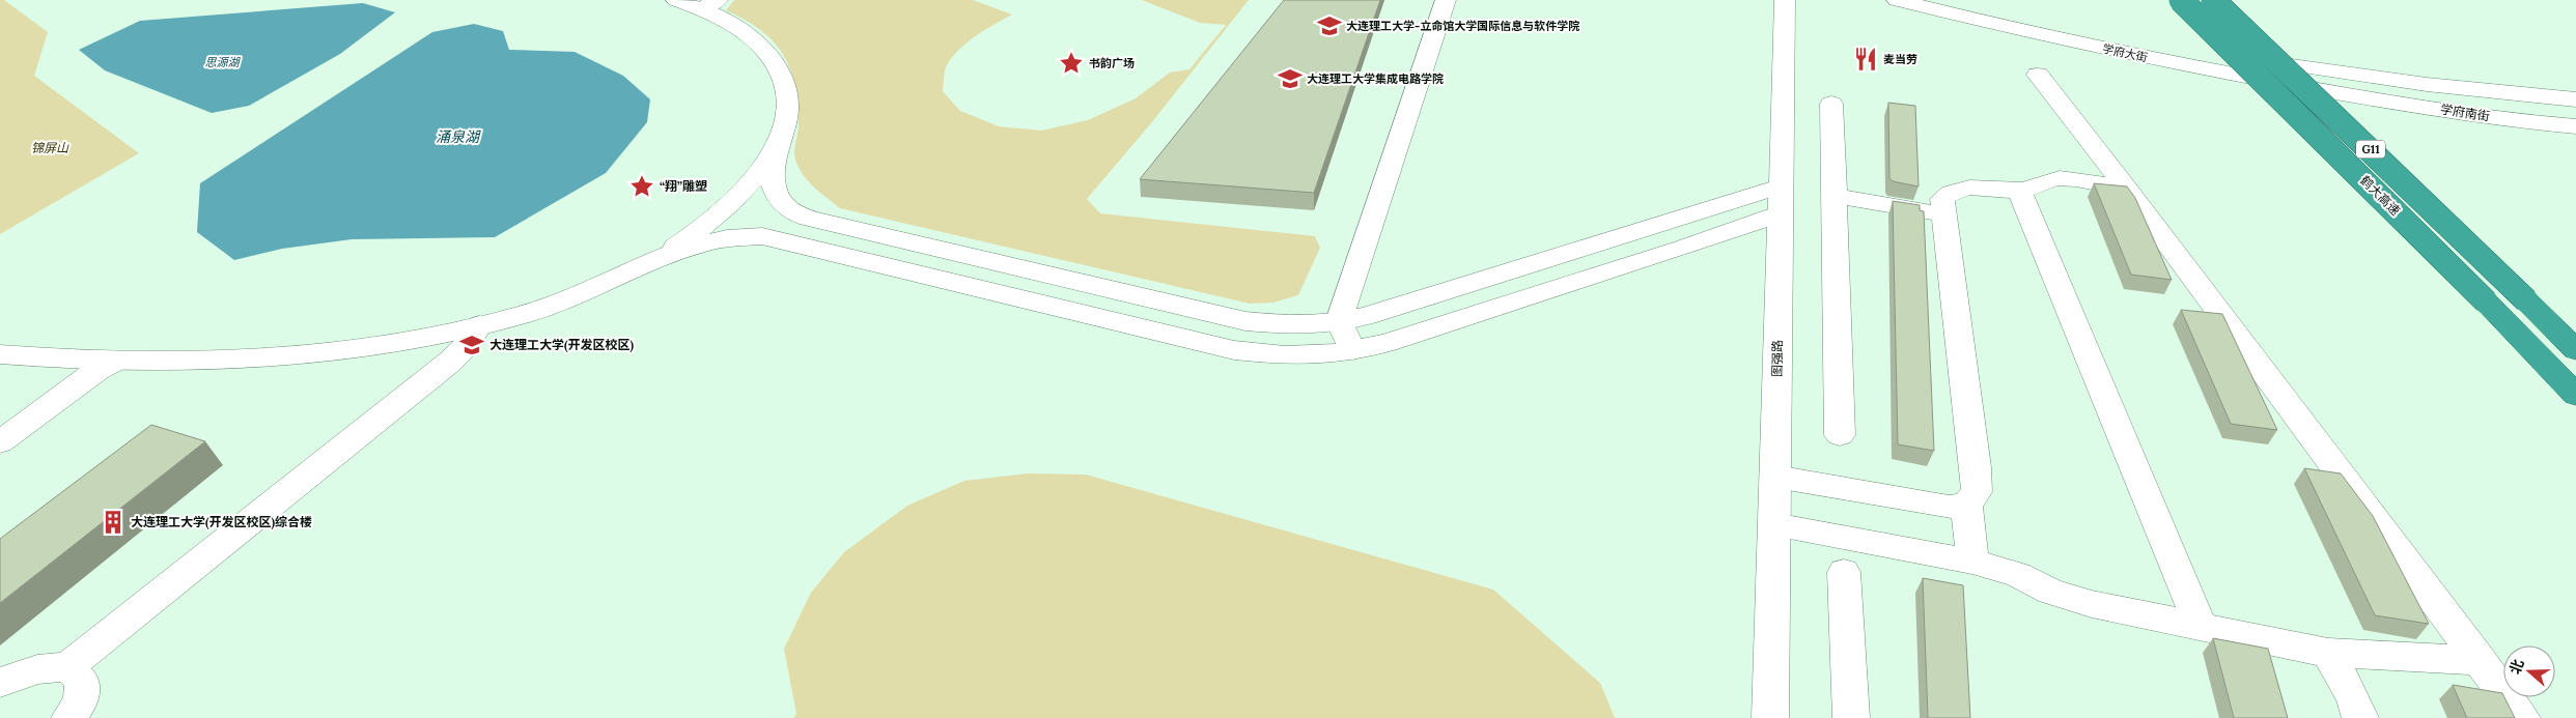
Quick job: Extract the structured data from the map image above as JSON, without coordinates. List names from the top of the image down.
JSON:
{
  "streets": {
    "highway": ["G11", "鹤大高速"],
    "street": ["学府大街", "学府南街", "图强路"]
  },
  "crossings": [
    ["学府大街", "学府南街"]
  ],
  "water": ["思源湖", "涌泉湖"],
  "parks": ["锦屏山"],
  "places": {
    "school or university": ["大连理工大学-立命馆大学国际信息与软件学院", "大连理工大学集成电路学院", "大连理工大学(开发区校区)"],
    "restaurant": ["麦当劳"],
    "place": ["书韵广场", "“翔”雕塑"],
    "building": ["大连理工大学(开发区校区)综合楼"]
  },
  "north": "left"
}
